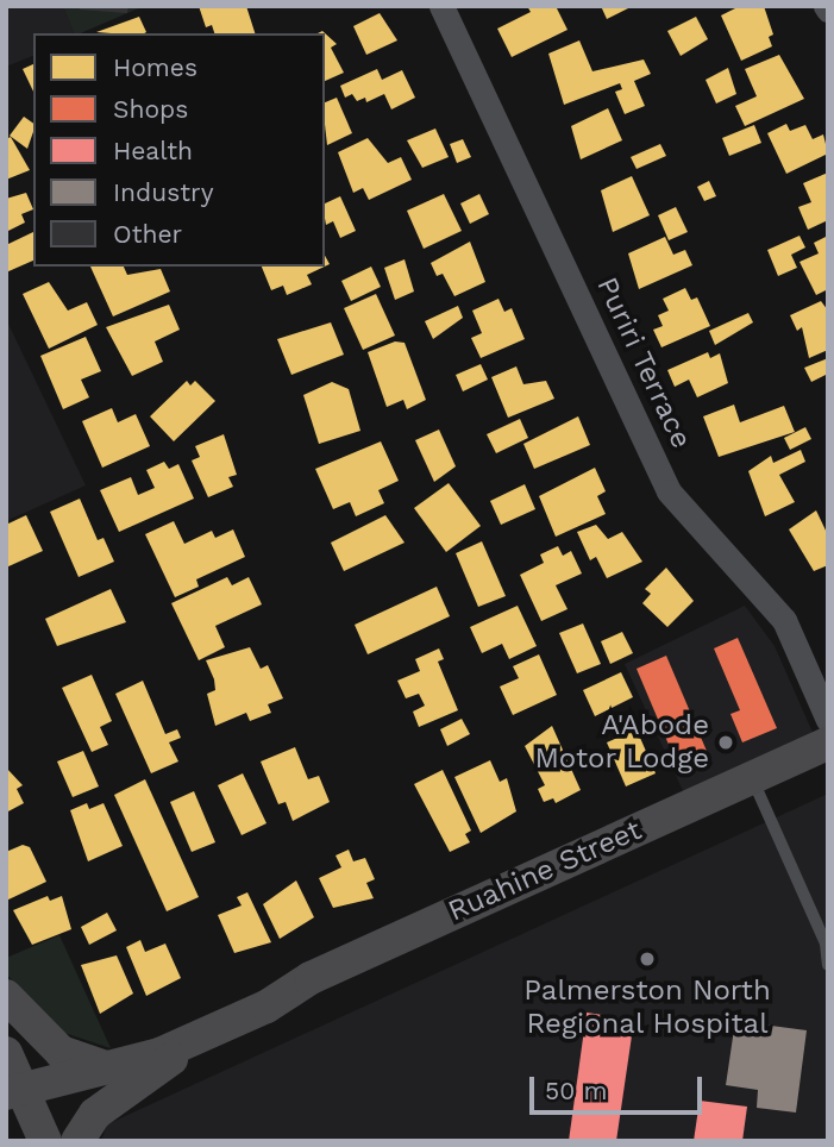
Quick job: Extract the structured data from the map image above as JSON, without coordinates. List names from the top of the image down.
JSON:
{
  "streets": {
    "main road": ["Ruahine Street"],
    "street": ["Puriri Terrace"]
  },
  "places": ["A'Abode Motor Lodge", "Palmerston North Regional Hospital"],
  "legend": [
    "Homes",
    "Shops",
    "Health",
    "Industry",
    "Other"
  ],
  "scale_bar": "50 m"
}
